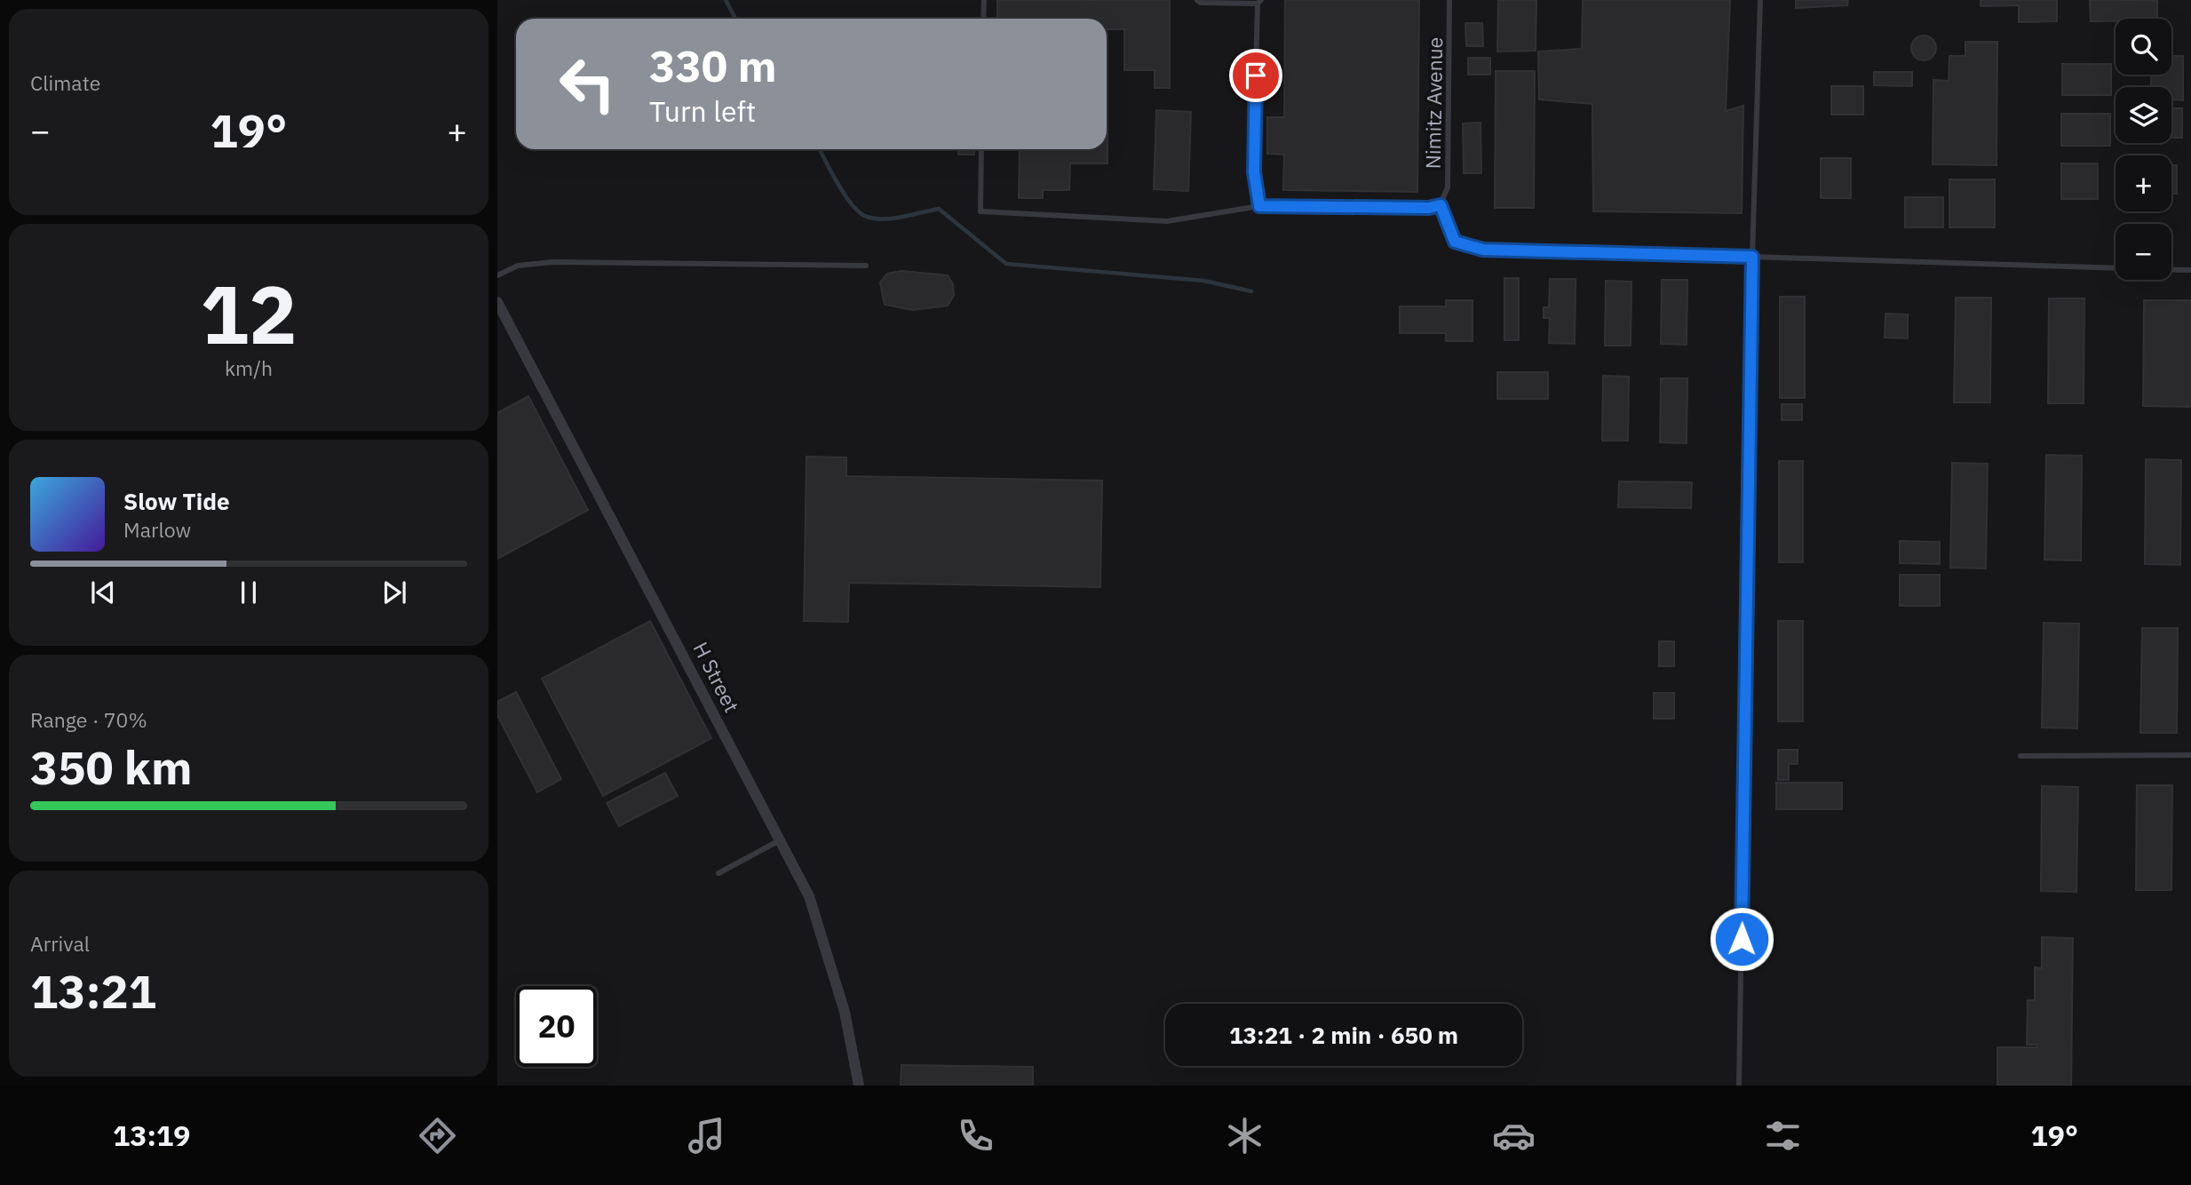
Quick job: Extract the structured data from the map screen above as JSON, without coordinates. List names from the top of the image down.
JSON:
{
  "streets": {
    "street": ["H Street"],
    "lane": ["Nimitz Avenue"]
  },
  "page": {
    "tile": [
      "Climate",
      ["12", "km/h"],
      ["Range · 70%", "350 km"],
      ["Arrival", "13:21"]
    ],
    "map_buttons": ["+", "−"],
    "turn": ["330 m", "Turn left"],
    "heat": ["−", "19°", "+"],
    "song": ["Slow Tide", "Marlow"],
    "limit": "20",
    "trip": "13:21 · 2 min · 650 m",
    "tabs": ["13:19", "19°"]
  }
}
